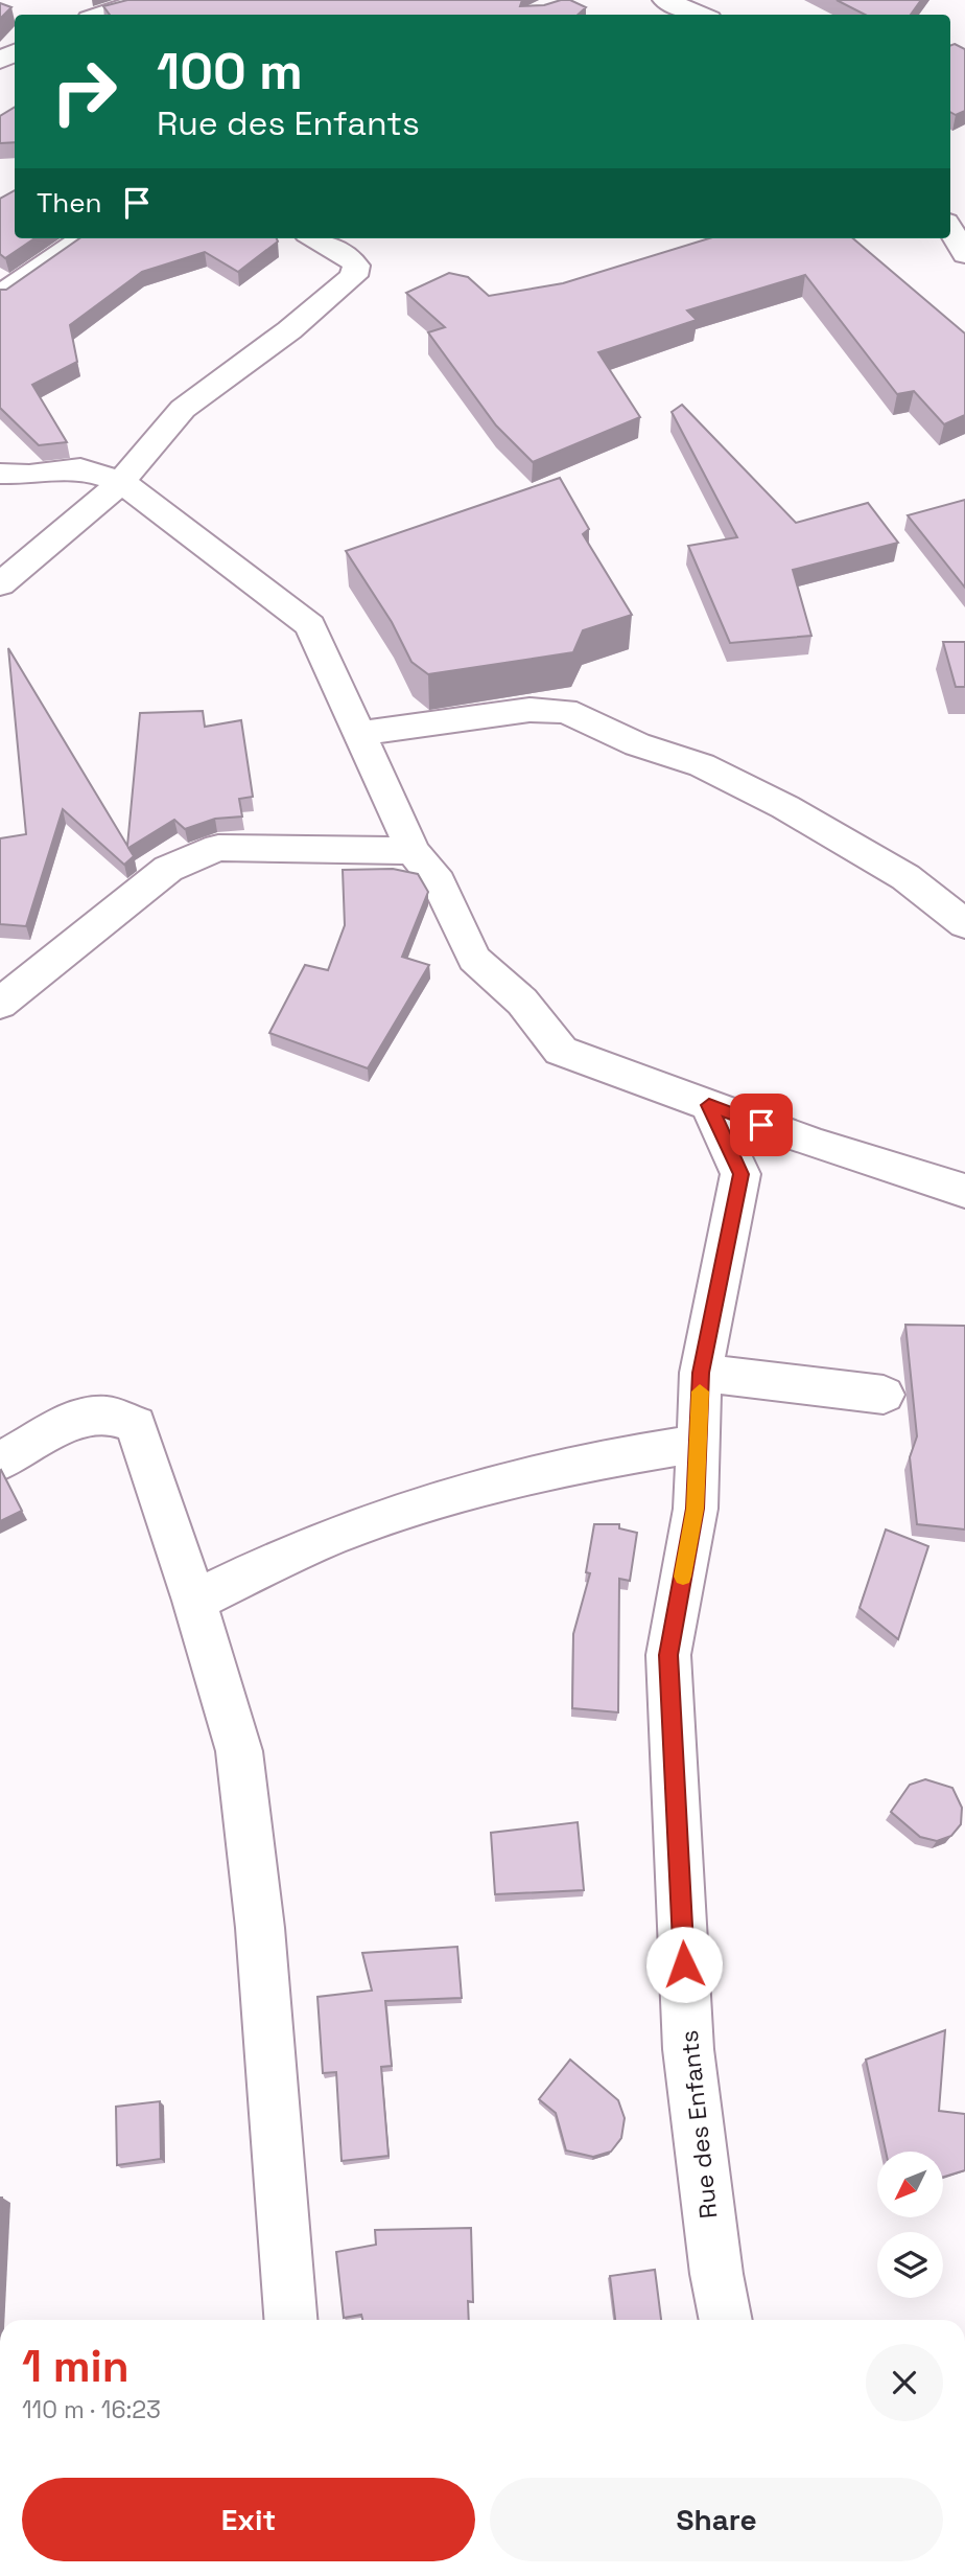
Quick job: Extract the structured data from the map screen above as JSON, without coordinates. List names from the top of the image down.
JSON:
{
  "streets": {
    "street": ["Rue des Enfants"]
  },
  "north": "bottom left",
  "page": {
    "turn": ["100 m", "Rue des Enfants"],
    "then": "Then",
    "heading": ["1 min", "110 m · 16:23"],
    "buttons": ["Exit", "Share"]
  }
}
